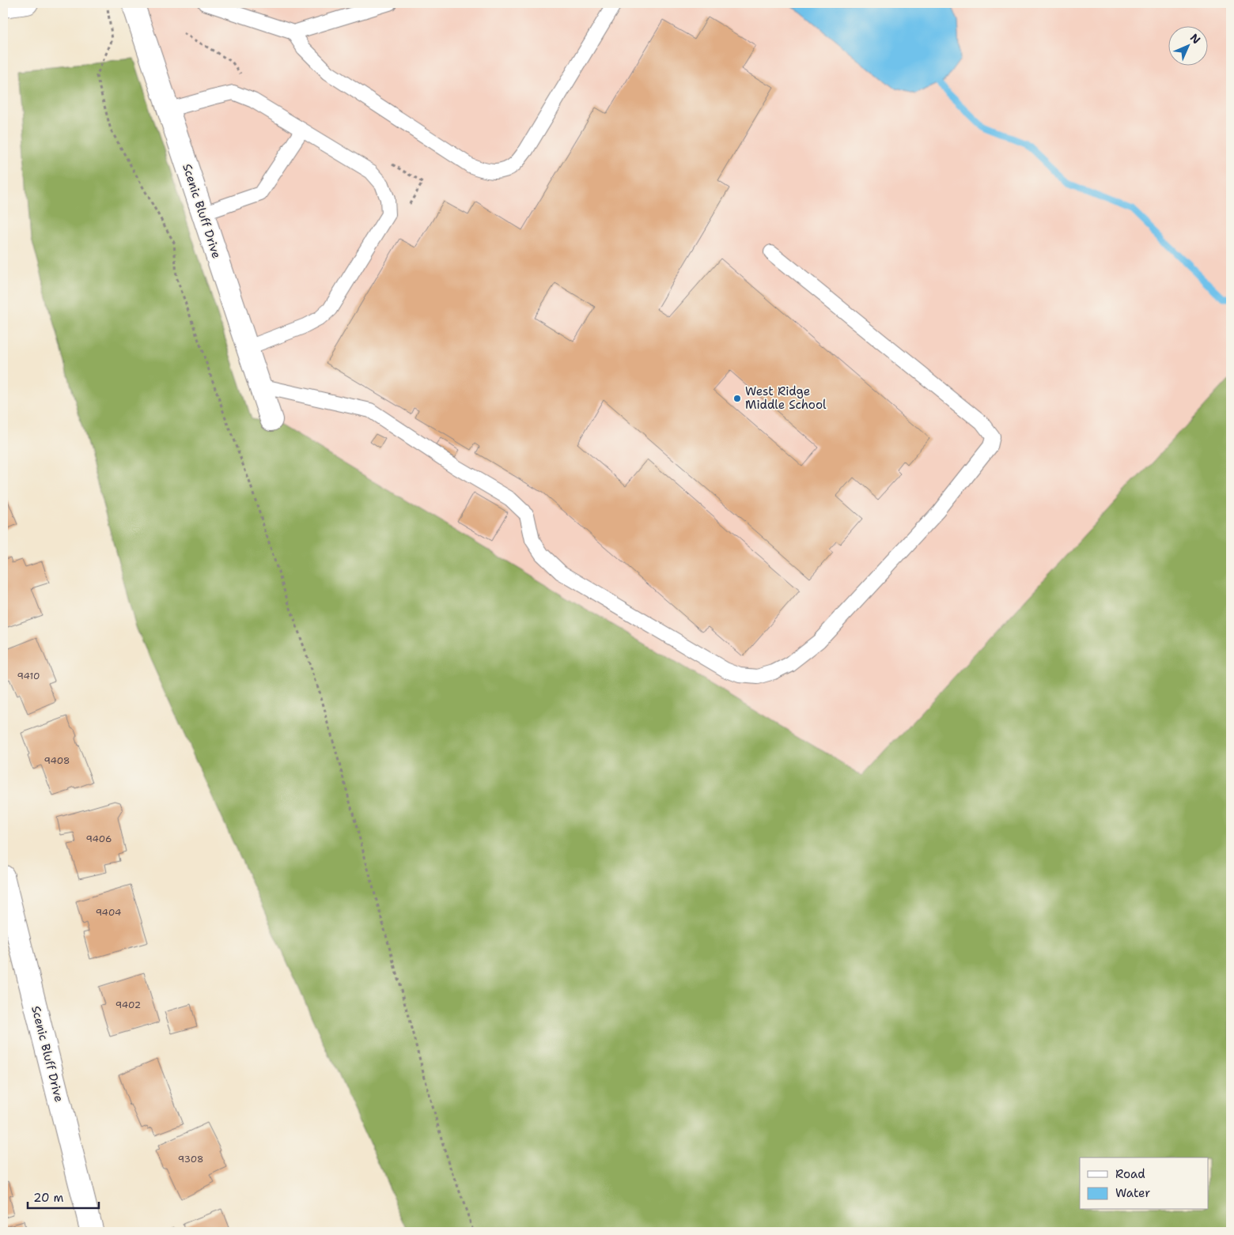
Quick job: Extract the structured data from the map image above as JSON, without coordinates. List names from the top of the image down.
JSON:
{
  "streets": {
    "street": ["Scenic Bluff Drive"]
  },
  "places": ["West Ridge Middle School"],
  "house_numbers": [
    "9410",
    "9408",
    "9406",
    "9404",
    "9402",
    "9308"
  ],
  "legend": ["Road", "Water"],
  "scale_bar": "20 m",
  "north": "top right"
}
